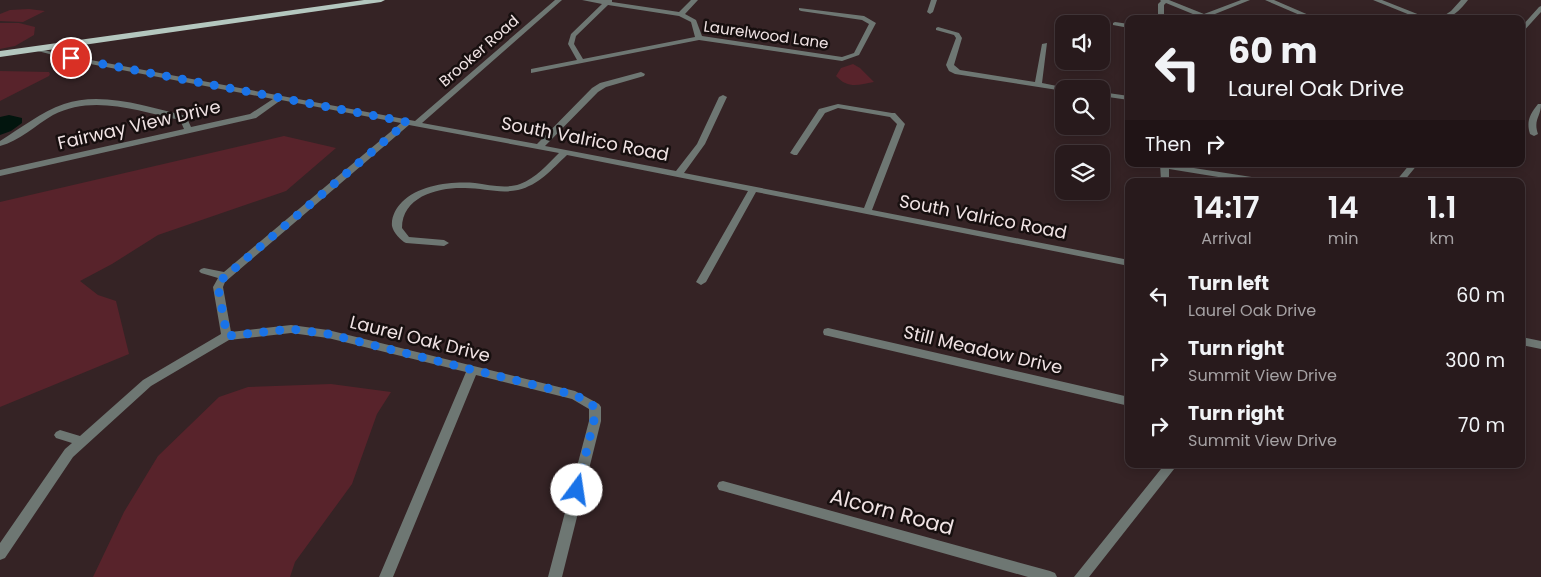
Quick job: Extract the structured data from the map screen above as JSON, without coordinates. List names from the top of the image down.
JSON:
{
  "streets": {
    "street": [
      "Laurelwood Lane",
      "Brooker Road",
      "Fairway View Drive",
      "South Valrico Road",
      "Laurel Oak Drive",
      "Still Meadow Drive",
      "Alcorn Road"
    ]
  },
  "crossings": [
    ["Brooker Road", "South Valrico Road"],
    ["Fairway View Drive", "South Valrico Road"]
  ],
  "page": {
    "turn": ["60 m", "Laurel Oak Drive"],
    "then": "Then",
    "eta": [
      "14:17",
      "Arrival",
      "14",
      "min",
      "1.1",
      "km"
    ],
    "list": [
      {
        "name": "Turn left",
        "note": "Laurel Oak Drive",
        "value": "60 m"
      },
      {
        "name": "Turn right",
        "note": "Summit View Drive",
        "value": "300 m"
      },
      {
        "name": "Turn right",
        "note": "Summit View Drive",
        "value": "70 m"
      }
    ]
  }
}
